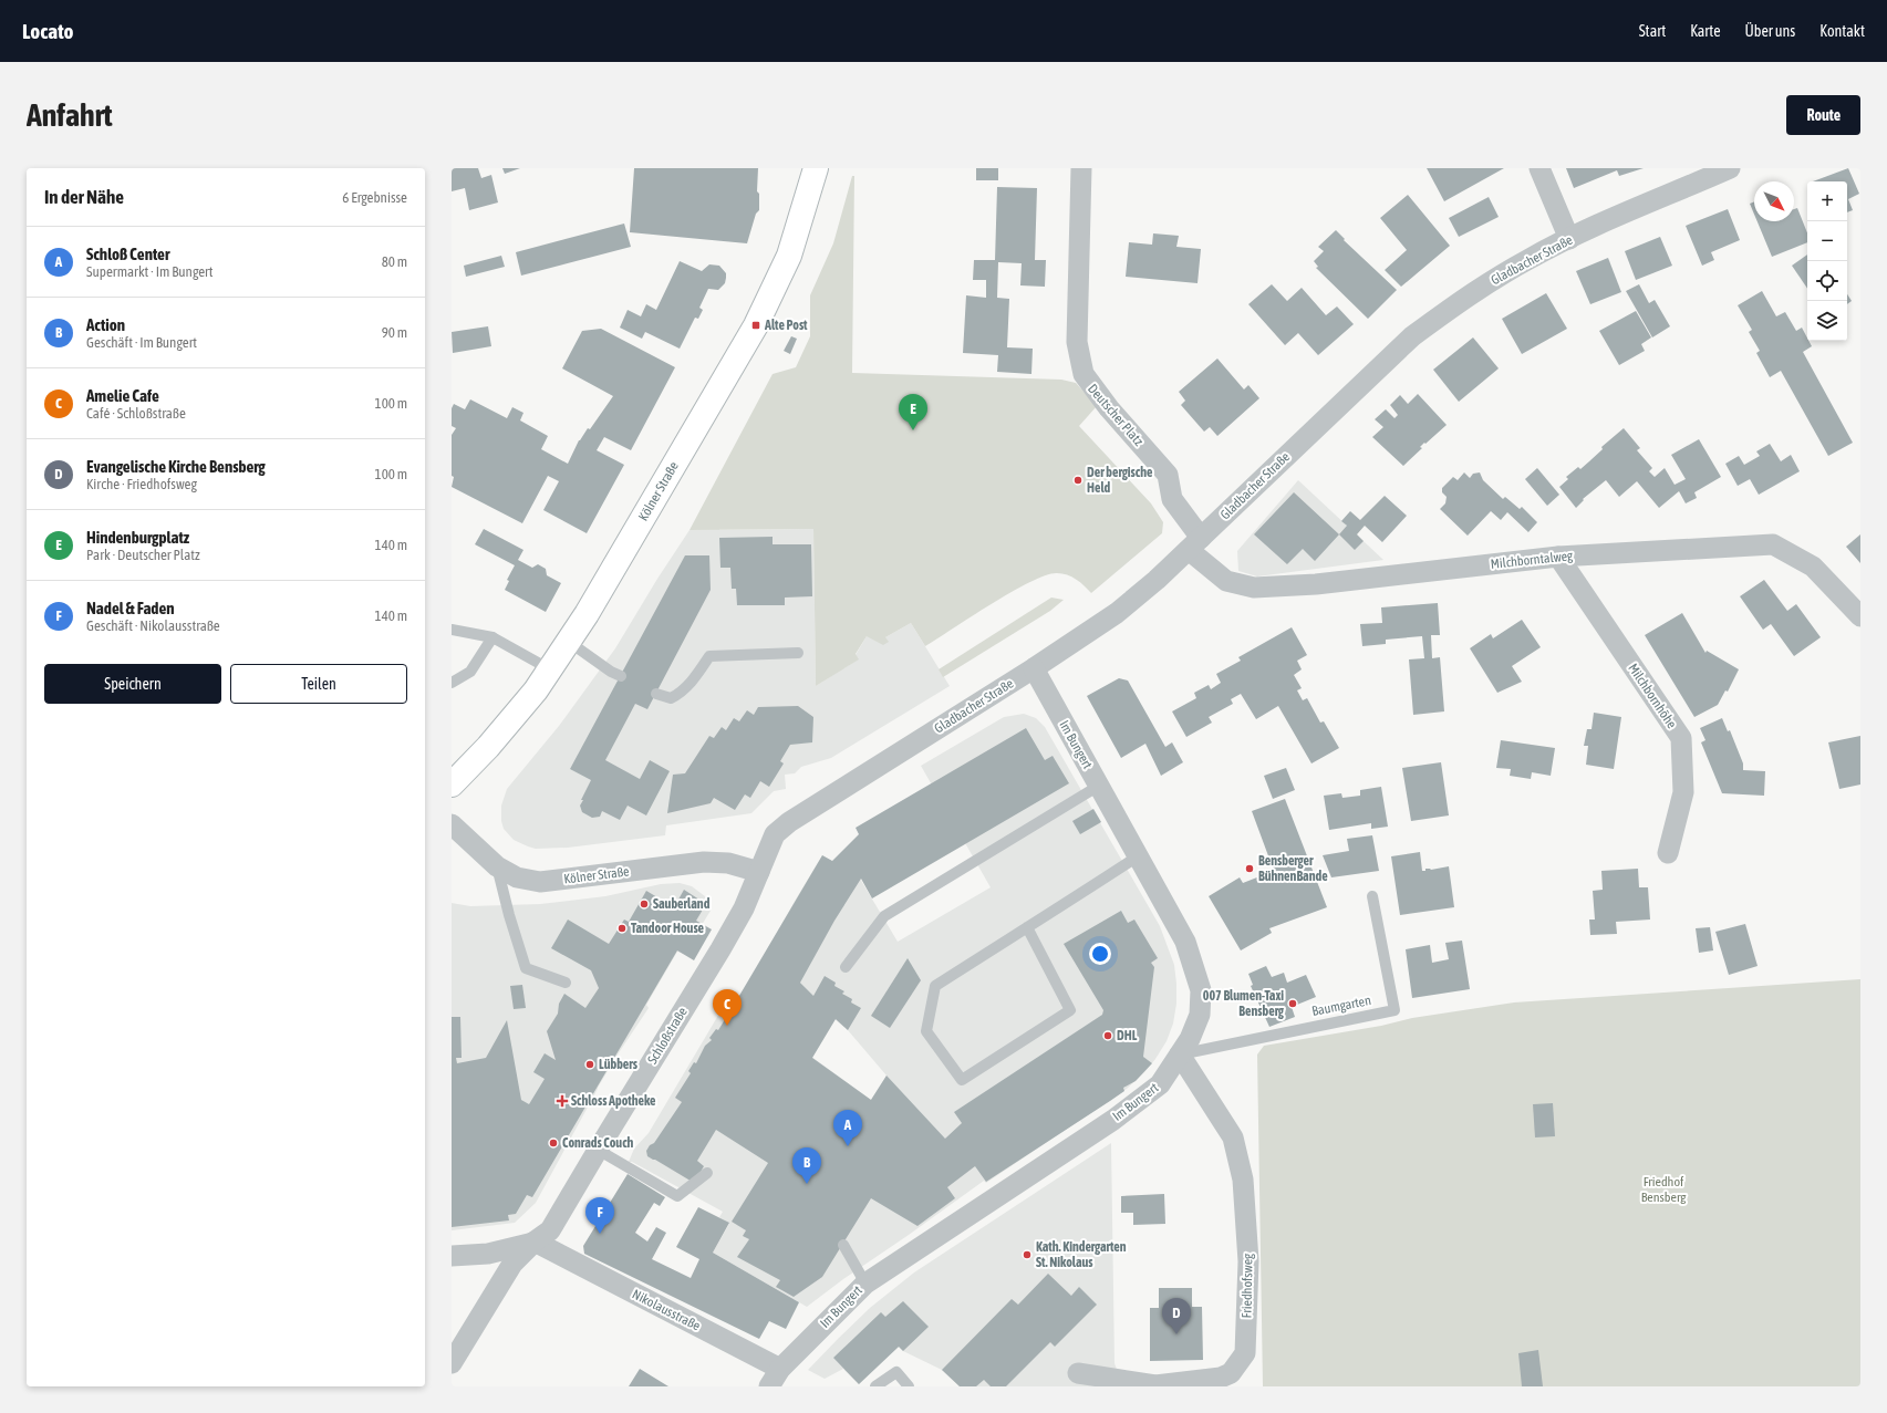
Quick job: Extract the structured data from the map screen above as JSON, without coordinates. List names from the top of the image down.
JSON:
{
  "streets": {
    "main road": ["Kölner Straße"],
    "street": [
      "Gladbacher Straße",
      "Deutscher Platz",
      "Milchborntalweg",
      "Milchbornhöhe",
      "Im Bungert",
      "Schloßstraße",
      "Friedhofsweg",
      "Nikolausstraße"
    ],
    "lane": ["Baumgarten"]
  },
  "crossings": [
    ["Gladbacher Straße", "Deutscher Platz"],
    ["Gladbacher Straße", "Milchborntalweg"],
    ["Gladbacher Straße", "Im Bungert"],
    ["Gladbacher Straße", "Schloßstraße"],
    ["Deutscher Platz", "Milchborntalweg"],
    ["Kölner Straße", "Schloßstraße"],
    ["Milchborntalweg", "Milchbornhöhe"],
    ["Im Bungert", "Baumgarten"],
    ["Im Bungert", "Friedhofsweg"],
    ["Im Bungert", "Nikolausstraße"],
    ["Baumgarten", "Friedhofsweg"],
    ["Schloßstraße", "Nikolausstraße"]
  ],
  "parks": ["Friedhof Bensberg"],
  "places": {
    "transit": ["Alte Post"],
    "other": [
      "Der bergische Held",
      "Bensberger BühnenBande",
      "Sauberland",
      "Tandoor House",
      "007 Blumen-Taxi Bensberg",
      "DHL",
      "Lübbers",
      "Conrads Couch",
      "Kath. Kindergarten St. Nikolaus"
    ],
    "health": ["Schloss Apotheke"]
  },
  "north": "bottom right",
  "page": {
    "header": "Locato",
    "nav": [
      "Start",
      "Karte",
      "Über uns",
      "Kontakt"
    ],
    "buttons": [
      "Route",
      ["Speichern", "Teilen"]
    ],
    "title": "Anfahrt",
    "heading": ["In der Nähe", "6 Ergebnisse"],
    "map_buttons": ["+", "−"],
    "list": [
      {
        "mark": "A",
        "name": "Schloß Center",
        "note": "Supermarkt · Im Bungert",
        "value": "80 m"
      },
      {
        "mark": "B",
        "name": "Action",
        "note": "Geschäft · Im Bungert",
        "value": "90 m"
      },
      {
        "mark": "C",
        "name": "Amelie Cafe",
        "note": "Café · Schloßstraße",
        "value": "100 m"
      },
      {
        "mark": "D",
        "name": "Evangelische Kirche Bensberg",
        "note": "Kirche · Friedhofsweg",
        "value": "100 m"
      },
      {
        "mark": "E",
        "name": "Hindenburgplatz",
        "note": "Park · Deutscher Platz",
        "value": "140 m"
      },
      {
        "mark": "F",
        "name": "Nadel & Faden",
        "note": "Geschäft · Nikolausstraße",
        "value": "140 m"
      }
    ],
    "pins": [
      "E",
      "C",
      "A",
      "B",
      "F",
      "D"
    ]
  }
}
